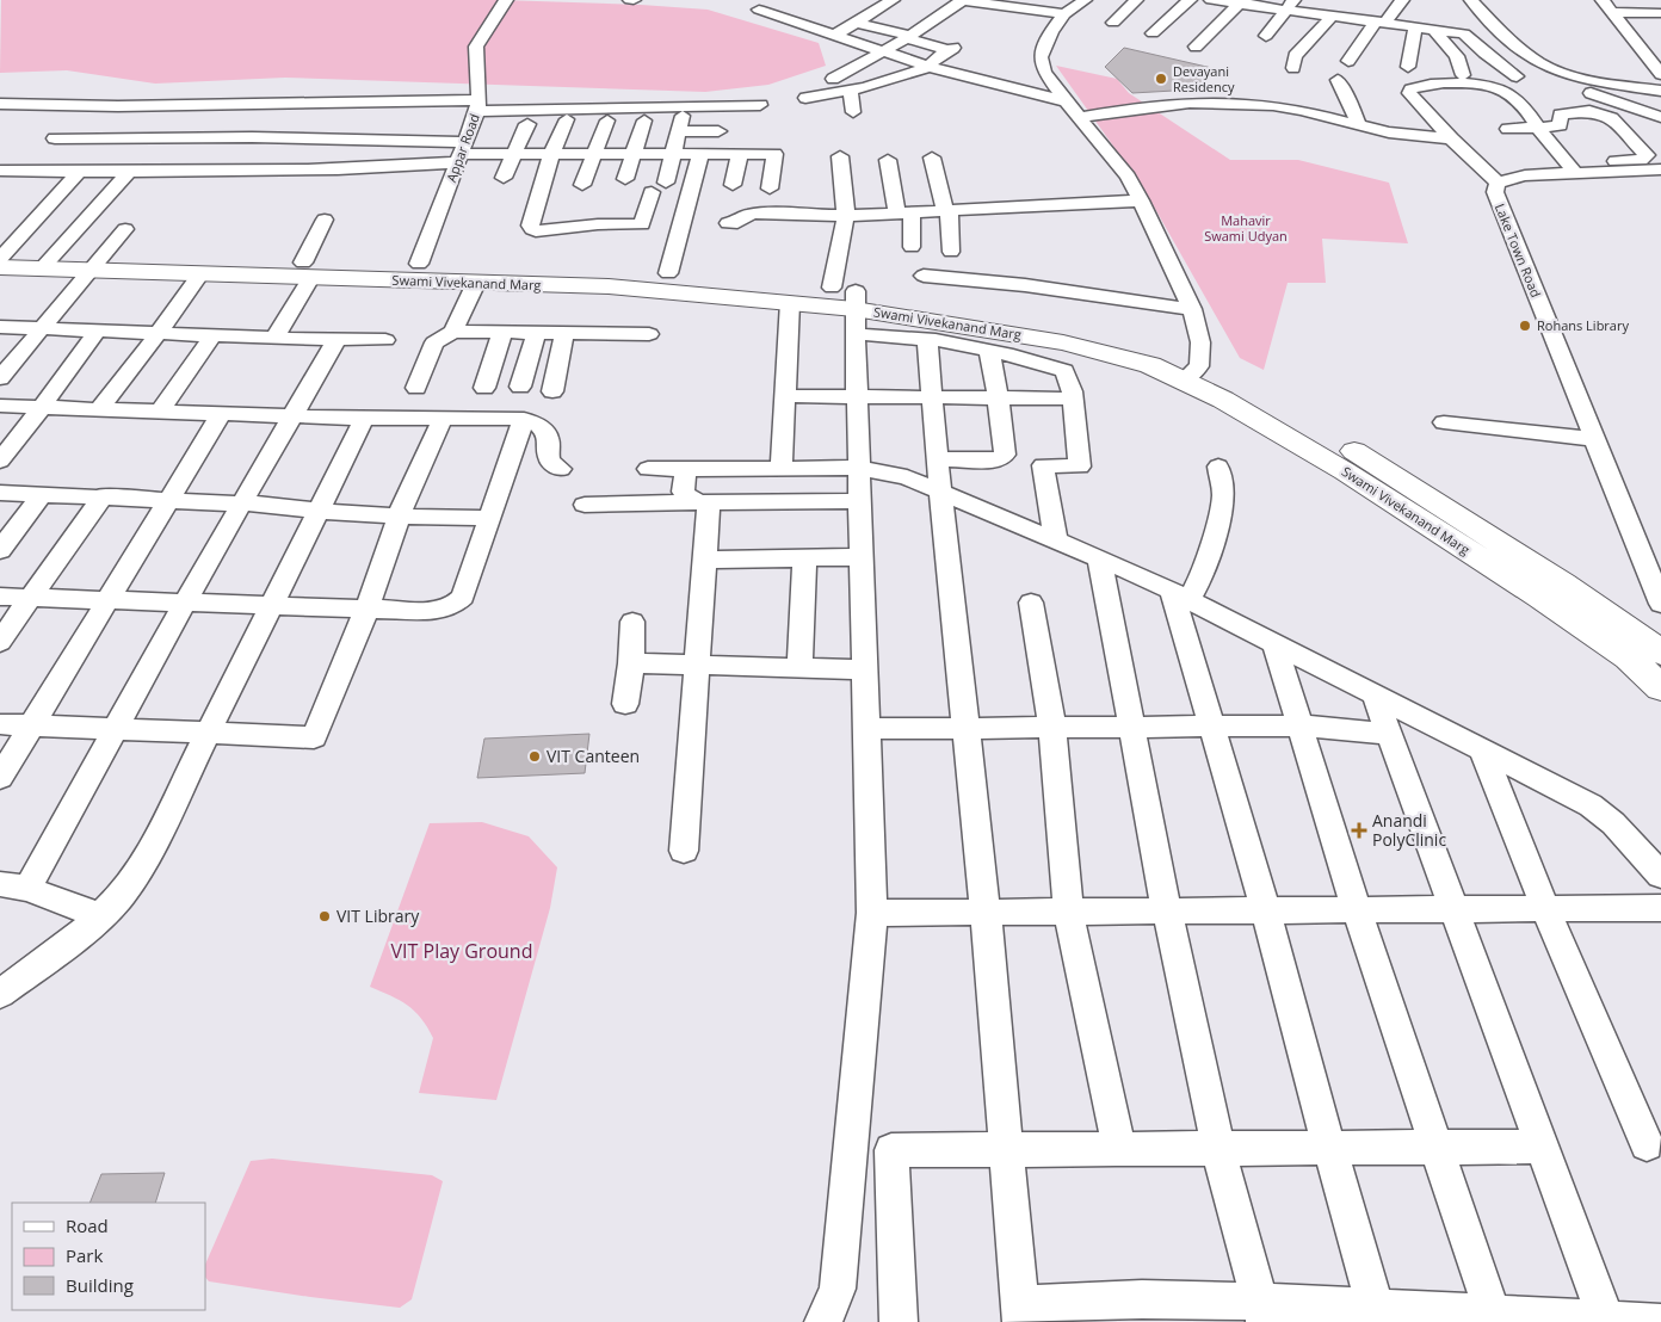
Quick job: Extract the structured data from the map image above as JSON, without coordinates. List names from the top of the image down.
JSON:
{
  "streets": {
    "main road": ["Swami Vivekanand Marg"],
    "street": ["Appar Road", "Lake Town Road"]
  },
  "crossings": [
    ["Appar Road", "Swami Vivekanand Marg"]
  ],
  "parks": ["Mahavir Swami Udyan", "VIT Play Ground"],
  "places": {
    "other": [
      "Devayani Residency",
      "Rohans Library",
      "VIT Canteen",
      "VIT Library"
    ],
    "health": ["Anandi PolyClinic"]
  },
  "legend": ["Road", "Park", "Building"]
}
